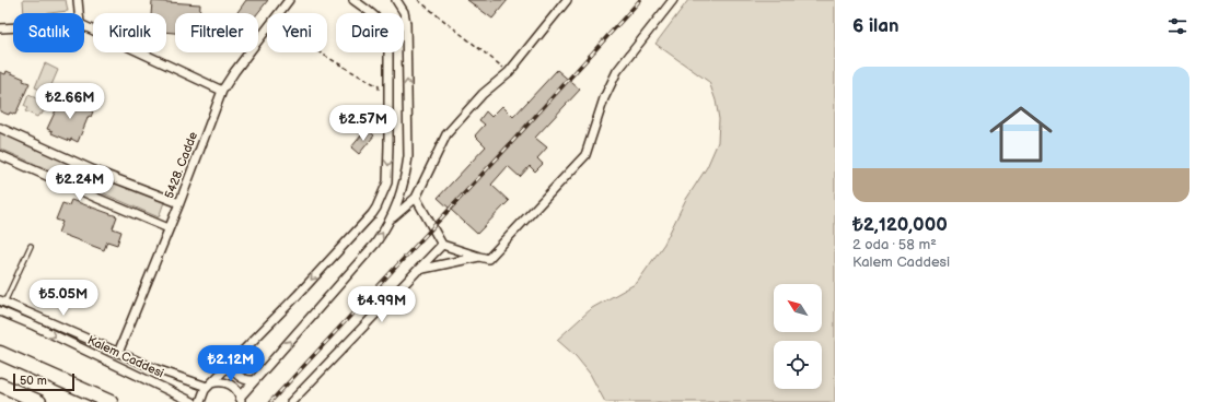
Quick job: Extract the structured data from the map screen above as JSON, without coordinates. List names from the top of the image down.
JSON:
{
  "streets": {
    "street": ["5428. Cadde", "Kalem Caddesi"]
  },
  "crossings": [
    ["5428. Cadde", "Kalem Caddesi"]
  ],
  "scale_bar": "50 m",
  "north": "top left",
  "page": {
    "heading": "6 ilan",
    "chip": [
      "Satılık",
      "Kiralık",
      "Filtreler",
      "Yeni",
      "Daire"
    ],
    "list": [
      {
        "name": "₺2,120,000",
        "note": "2 oda · 58 m² · Kalem Caddesi"
      }
    ],
    "price": [
      "₺2.66M",
      "₺2.57M",
      "₺2.24M",
      "₺5.05M",
      "₺4.99M",
      "₺2.12M"
    ],
    "scale": "50 m"
  }
}
